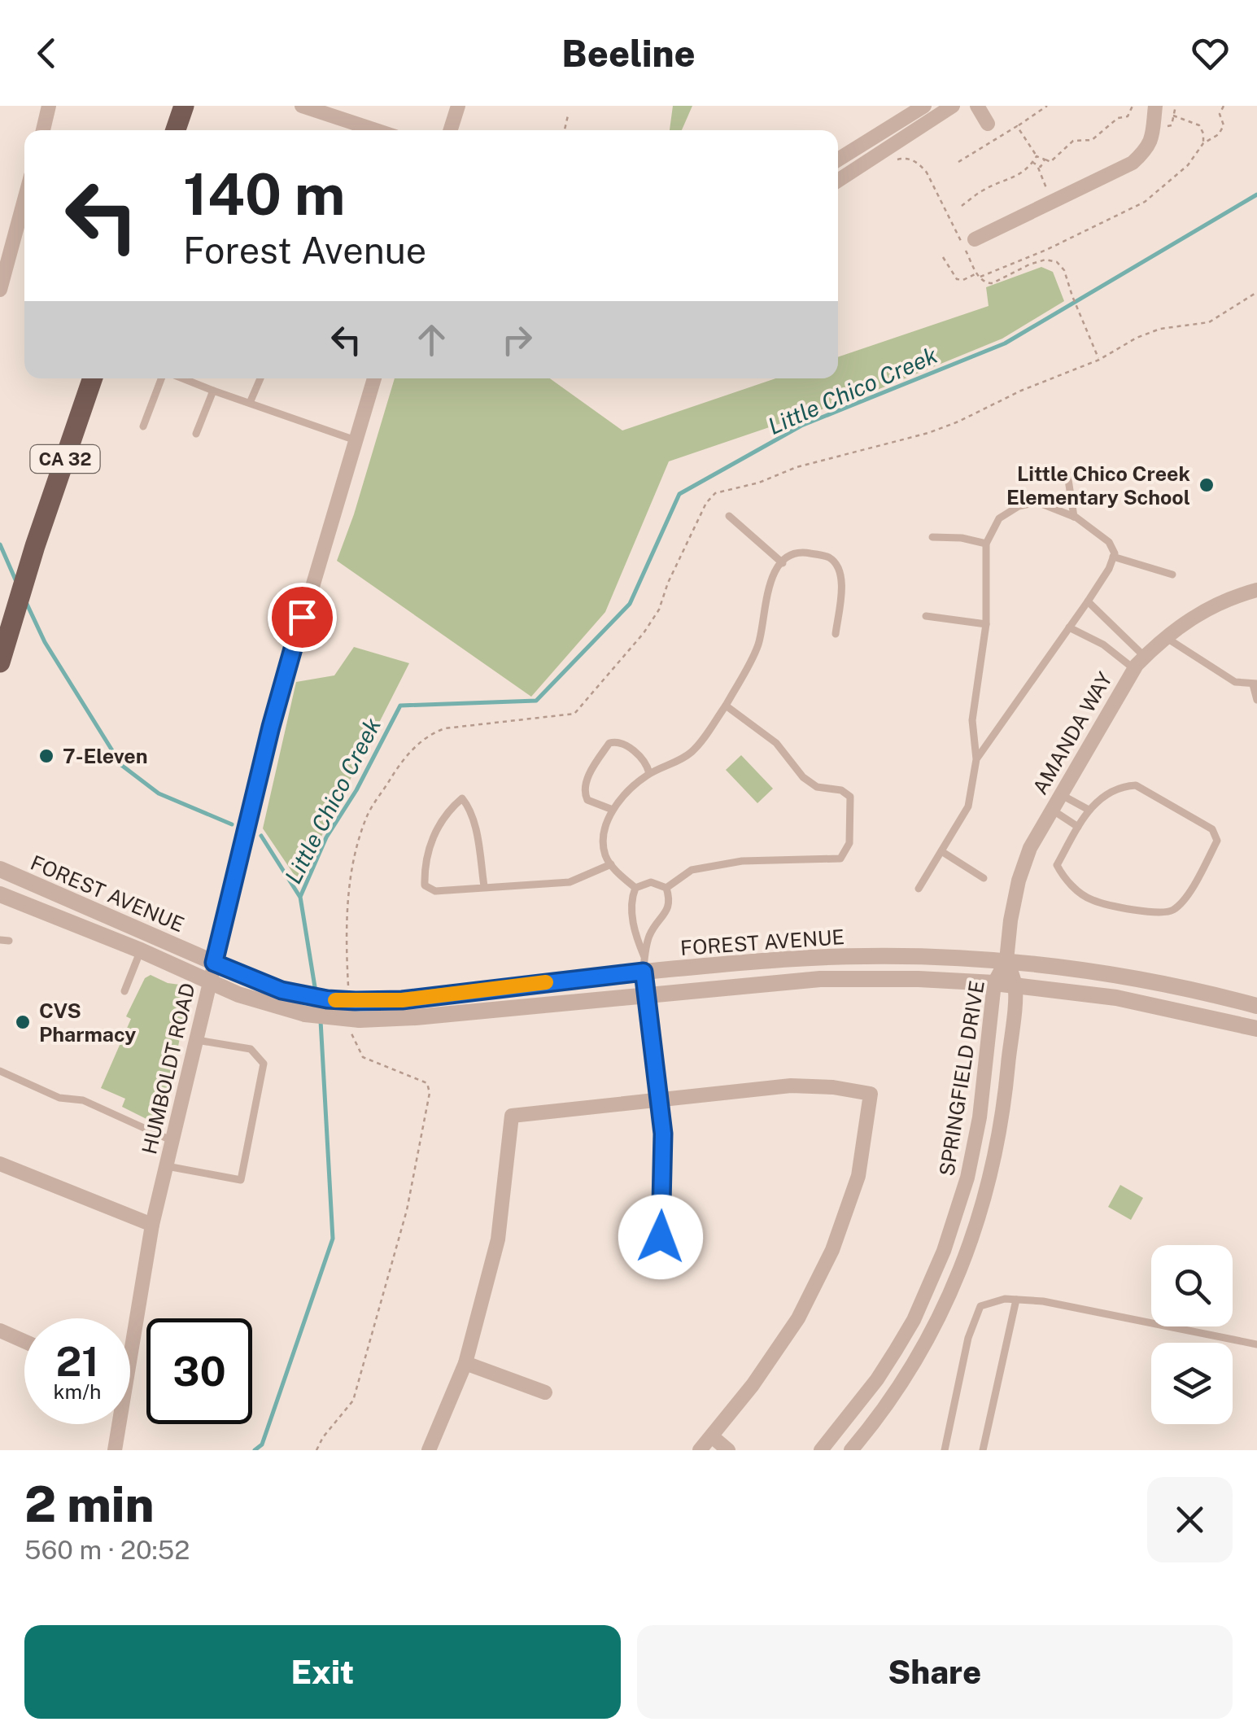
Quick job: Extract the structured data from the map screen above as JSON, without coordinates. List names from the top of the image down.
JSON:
{
  "streets": {
    "main road": ["CA 32"],
    "street": [
      "AMANDA WAY",
      "FOREST AVENUE",
      "HUMBOLDT ROAD",
      "SPRINGFIELD DRIVE"
    ]
  },
  "crossings": [
    ["AMANDA WAY", "FOREST AVENUE"],
    ["AMANDA WAY", "SPRINGFIELD DRIVE"],
    ["FOREST AVENUE", "HUMBOLDT ROAD"],
    ["FOREST AVENUE", "SPRINGFIELD DRIVE"]
  ],
  "water": ["Little Chico Creek"],
  "places": ["Little Chico Creek Elementary School", "7-Eleven", "CVS Pharmacy"],
  "page": {
    "header": "Beeline",
    "turn": ["140 m", "Forest Avenue"],
    "speed": "21 km/h",
    "limit": "30",
    "heading": ["2 min", "560 m · 20:52"],
    "buttons": ["Exit", "Share"]
  }
}
